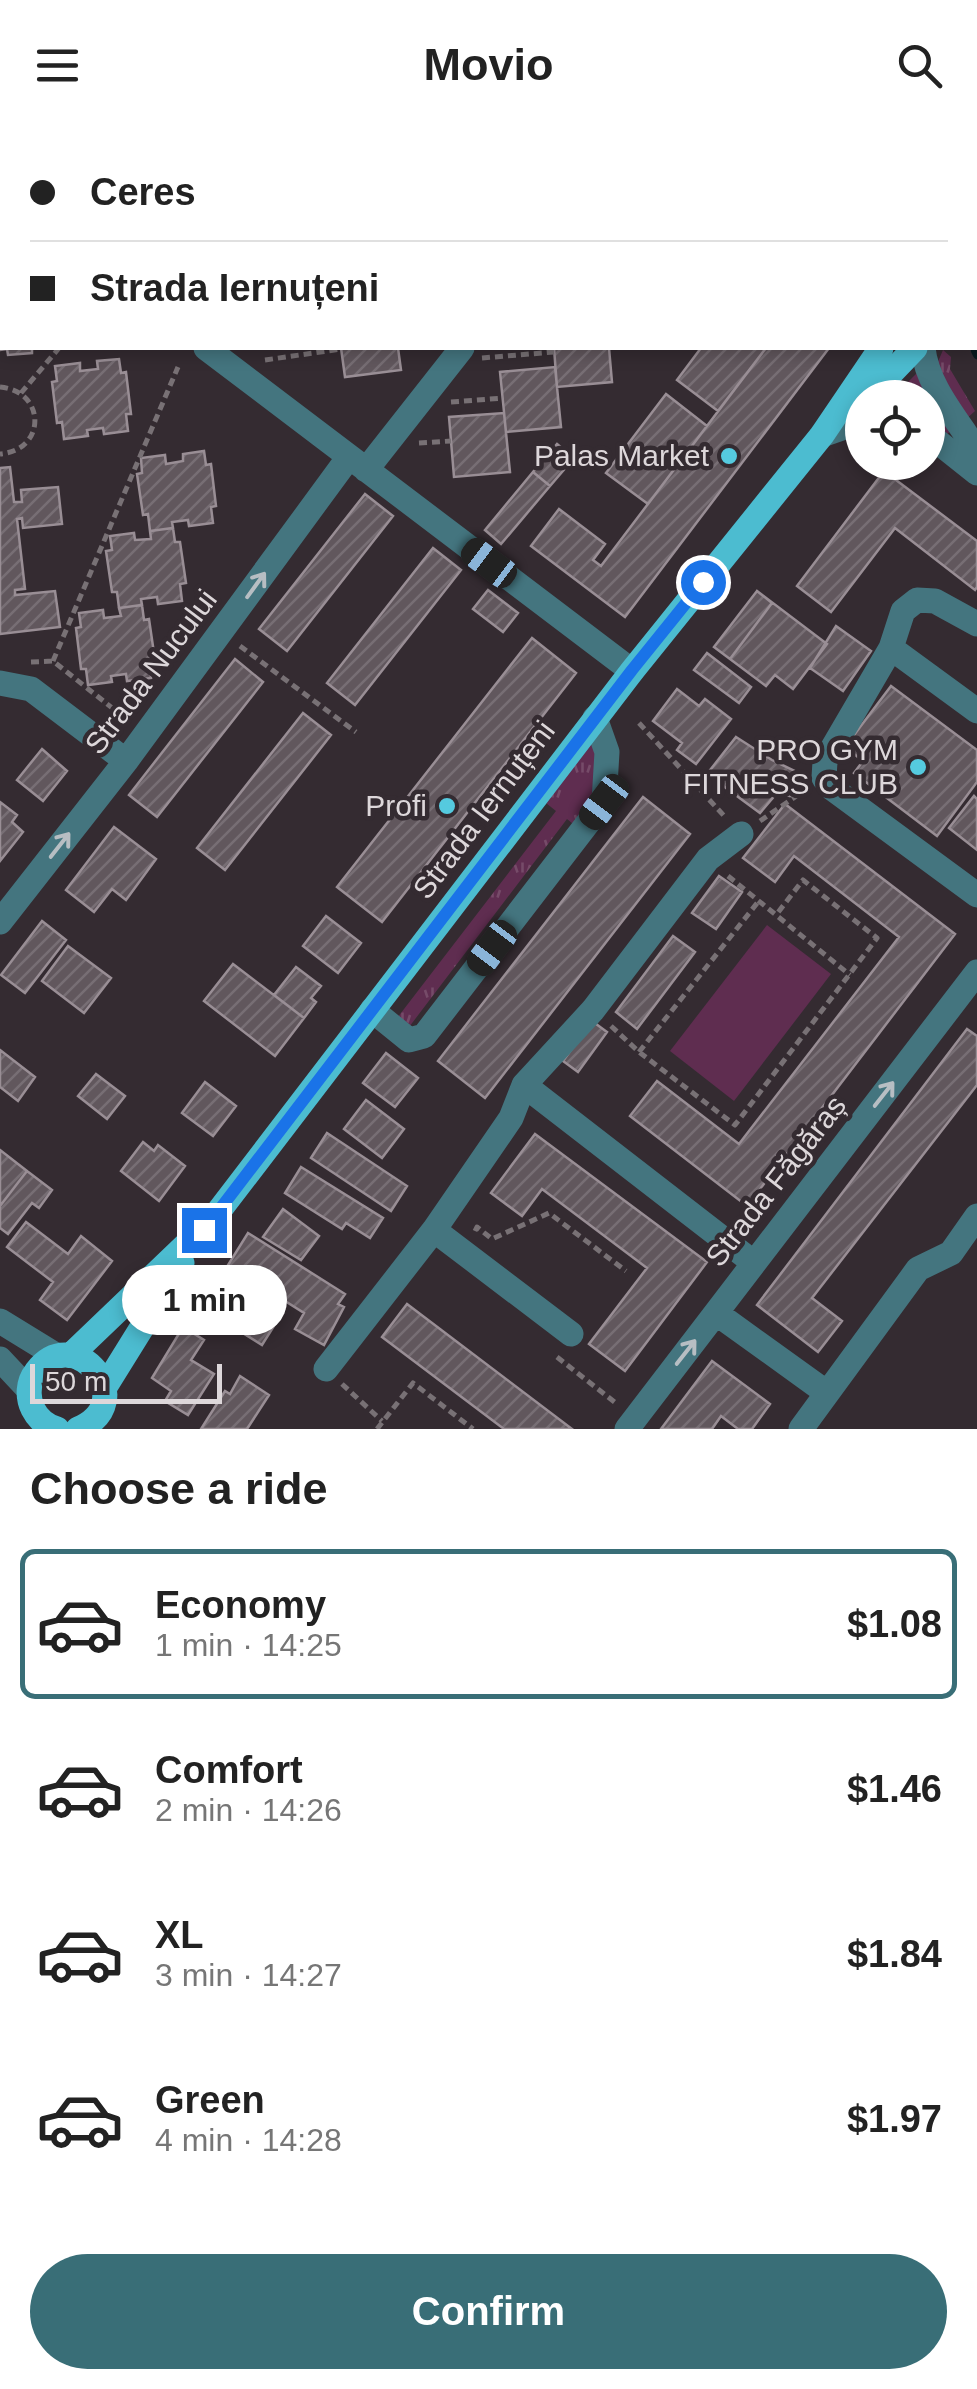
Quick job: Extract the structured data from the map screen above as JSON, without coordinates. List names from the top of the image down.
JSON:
{
  "streets": {
    "main road": ["Strada Iernuțeni"],
    "street": ["Strada Nucului", "Strada Făgăraș"]
  },
  "one_way": ["Strada Nucului"],
  "places": ["Palas Market", "PRO GYM FITNESS CLUB", "Profi"],
  "scale_bar": "50 m",
  "page": {
    "header": "Movio",
    "banner": ["Ceres", "Strada Iernuțeni"],
    "bubble": "1 min",
    "scale": "50 m",
    "heading": "Choose a ride",
    "list": [
      {
        "name": "Economy",
        "note": "1 min · 14:25",
        "value": "$1.08"
      },
      {
        "name": "Comfort",
        "note": "2 min · 14:26",
        "value": "$1.46"
      },
      {
        "name": "XL",
        "note": "3 min · 14:27",
        "value": "$1.84"
      },
      {
        "name": "Green",
        "note": "4 min · 14:28",
        "value": "$1.97"
      }
    ],
    "buttons": "Confirm"
  }
}
